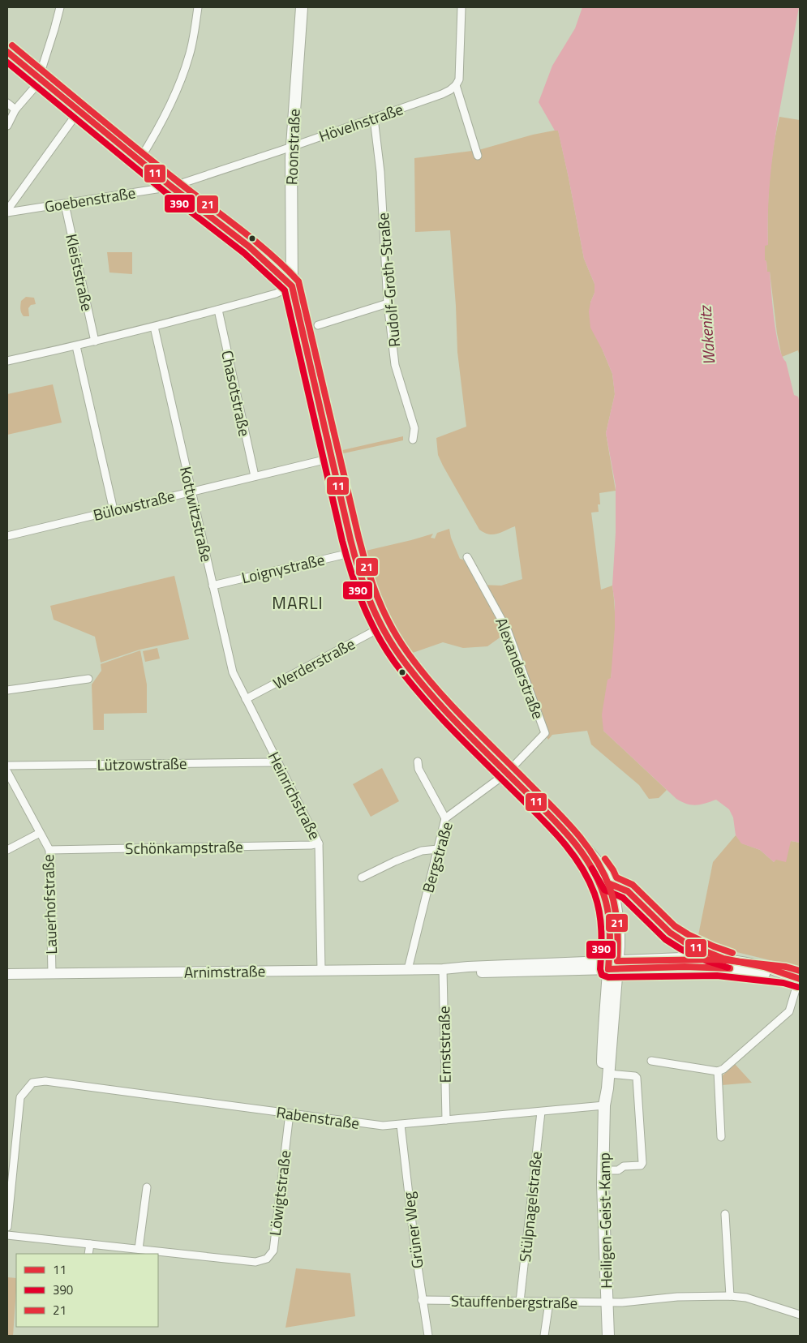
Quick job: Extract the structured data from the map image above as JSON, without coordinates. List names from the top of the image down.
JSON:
{
  "streets": {
    "main road": ["Roonstraße", "Arnimstraße", "Heiligen-Geist-Kamp"],
    "street": [
      "Hövelnstraße",
      "Goebenstraße",
      "Kleiststraße",
      "Rudolf-Groth-Straße",
      "Chasotstraße",
      "Bülowstraße",
      "Kottwitzstraße",
      "Loignystraße",
      "Werderstraße",
      "Alexanderstraße",
      "Lützowstraße",
      "Heinrichstraße",
      "Schönkampstraße",
      "Bergstraße",
      "Lauerhofstraße",
      "Ernststraße",
      "Rabenstraße",
      "Löwigtstraße",
      "Stülpnagelstraße",
      "Grüner Weg",
      "Stauffenbergstraße"
    ]
  },
  "crossings": [
    ["Hövelnstraße", "Roonstraße"],
    ["Hövelnstraße", "Goebenstraße"],
    ["Hövelnstraße", "Rudolf-Groth-Straße"],
    ["Roonstraße", "Bülowstraße"],
    ["Roonstraße", "Loignystraße"],
    ["Roonstraße", "Werderstraße"],
    ["Roonstraße", "Alexanderstraße"],
    ["Roonstraße", "Bergstraße"],
    ["Roonstraße", "Heiligen-Geist-Kamp"],
    ["Goebenstraße", "Kleiststraße"],
    ["Chasotstraße", "Bülowstraße"],
    ["Bülowstraße", "Kottwitzstraße"],
    ["Kottwitzstraße", "Loignystraße"],
    ["Kottwitzstraße", "Werderstraße"],
    ["Kottwitzstraße", "Heinrichstraße"],
    ["Werderstraße", "Heinrichstraße"],
    ["Alexanderstraße", "Bergstraße"],
    ["Lützowstraße", "Heinrichstraße"],
    ["Heinrichstraße", "Schönkampstraße"],
    ["Heinrichstraße", "Arnimstraße"],
    ["Schönkampstraße", "Lauerhofstraße"],
    ["Bergstraße", "Arnimstraße"],
    ["Lauerhofstraße", "Arnimstraße"],
    ["Arnimstraße", "Ernststraße"],
    ["Arnimstraße", "Heiligen-Geist-Kamp"],
    ["Ernststraße", "Rabenstraße"],
    ["Rabenstraße", "Löwigtstraße"],
    ["Rabenstraße", "Stülpnagelstraße"],
    ["Rabenstraße", "Heiligen-Geist-Kamp"],
    ["Rabenstraße", "Grüner Weg"],
    ["Stülpnagelstraße", "Stauffenbergstraße"],
    ["Heiligen-Geist-Kamp", "Stauffenbergstraße"],
    ["Grüner Weg", "Stauffenbergstraße"]
  ],
  "districts": ["MARLI"],
  "water": ["Wakenitz"],
  "lines": ["transit line 21", "transit line 11", "transit line 390"],
  "legend": ["11", "390", "21"]
}
